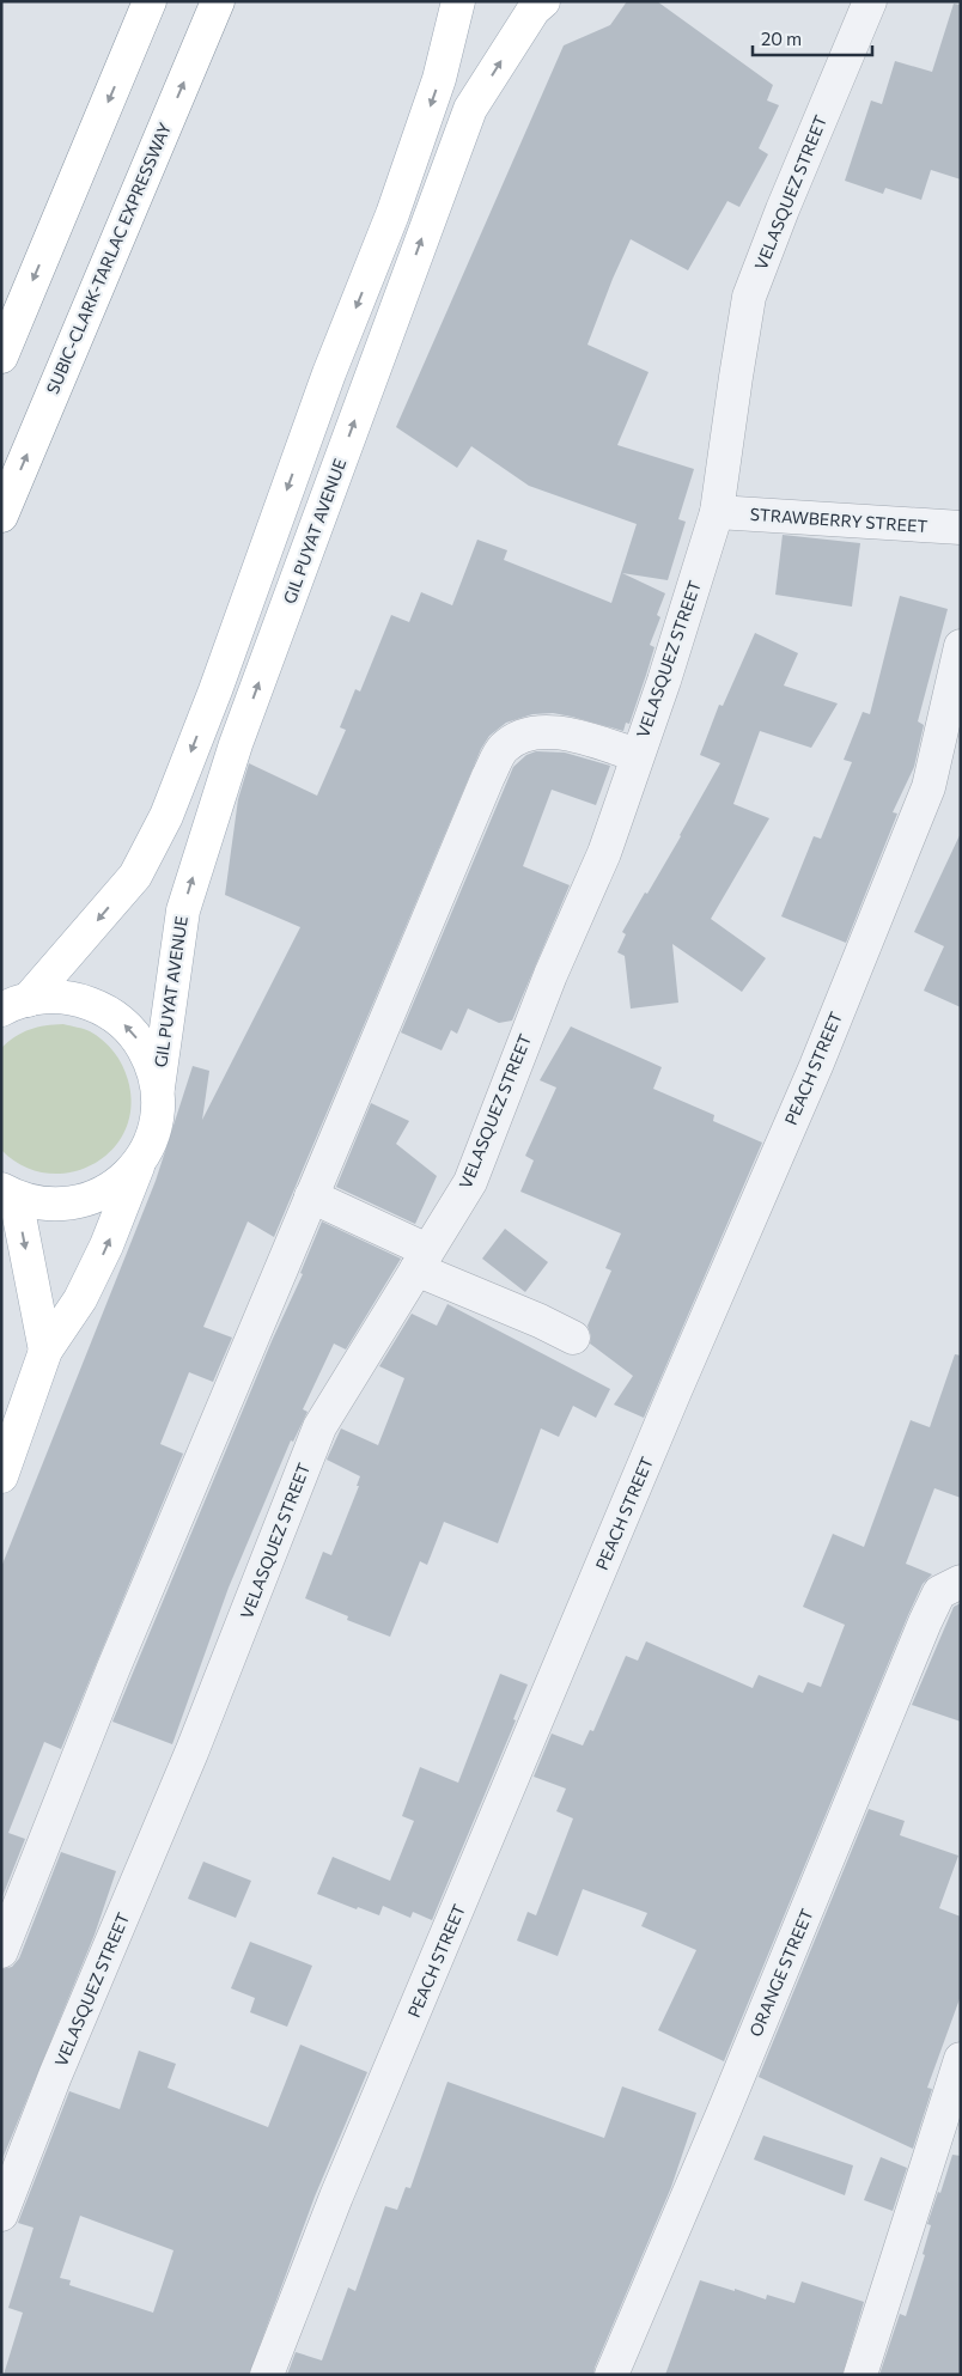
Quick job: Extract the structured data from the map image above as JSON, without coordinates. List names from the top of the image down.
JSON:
{
  "streets": {
    "main road": ["SUBIC-CLARK-TARLAC EXPRESSWAY", "GIL PUYAT AVENUE"],
    "street": [
      "VELASQUEZ STREET",
      "STRAWBERRY STREET",
      "PEACH STREET",
      "ORANGE STREET"
    ]
  },
  "crossings": [
    ["VELASQUEZ STREET", "STRAWBERRY STREET"]
  ],
  "scale_bar": "20 m"
}
